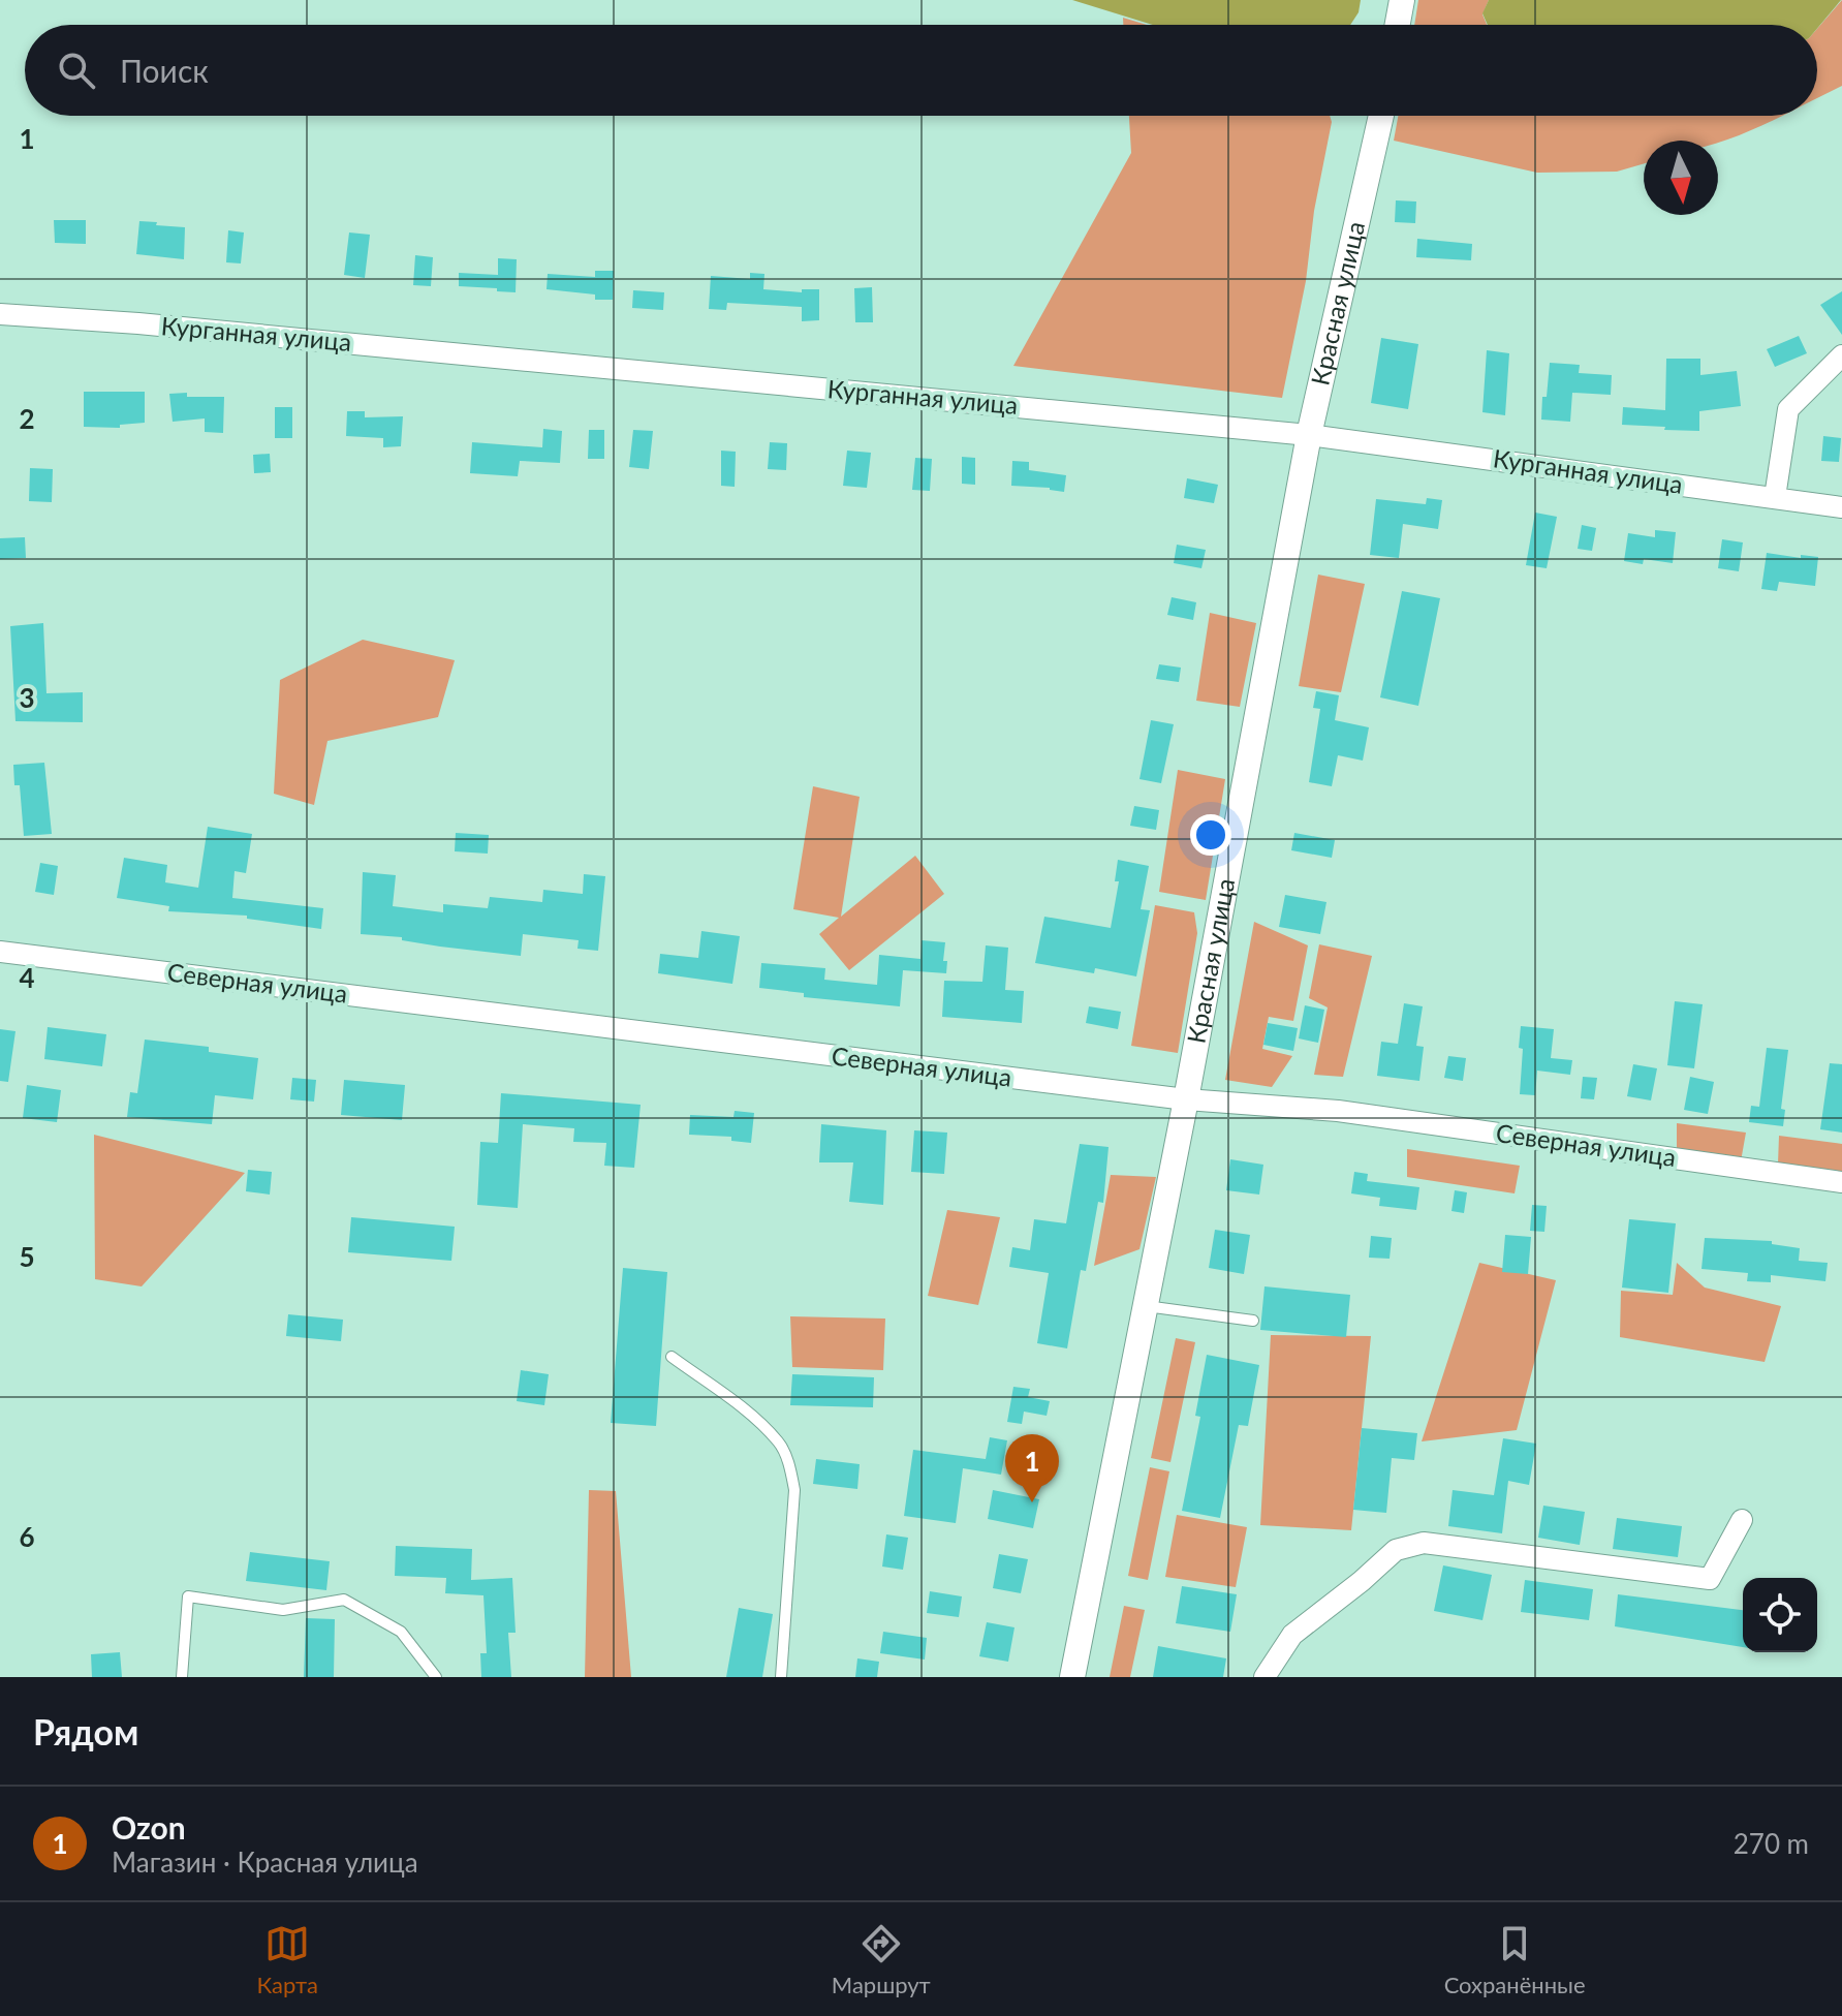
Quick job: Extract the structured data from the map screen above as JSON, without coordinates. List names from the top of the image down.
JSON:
{
  "streets": {
    "street": ["Красная улица", "Курганная улица", "Северная улица"]
  },
  "crossings": [
    ["Красная улица", "Курганная улица"],
    ["Красная улица", "Северная улица"]
  ],
  "north": "bottom",
  "page": {
    "search": "Поиск",
    "pins": "1",
    "heading": "Рядом",
    "list": [
      {
        "mark": "1",
        "name": "Ozon",
        "note": "Магазин · Красная улица",
        "value": "270 m"
      }
    ],
    "nav": ["Карта", "Маршрут", "Сохранённые"]
  },
  "grid": {
    "rows": [
      "1",
      "2",
      "3",
      "4",
      "5",
      "6"
    ]
  }
}
